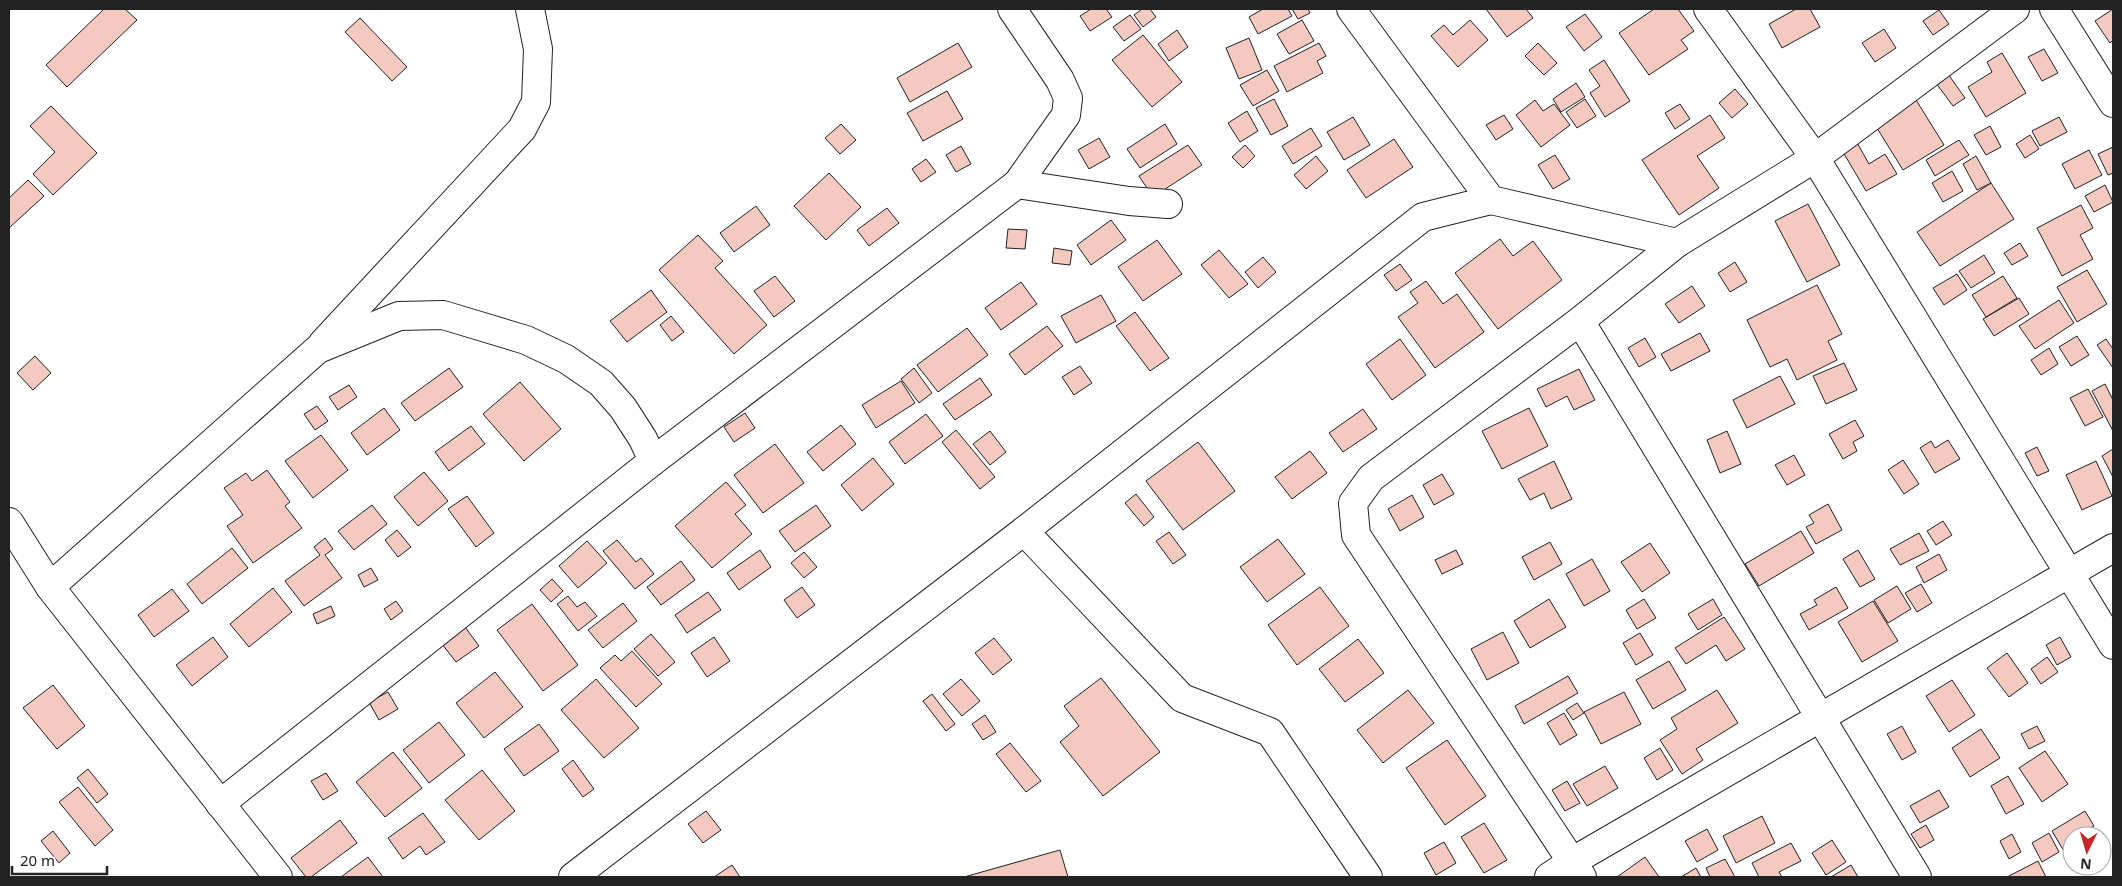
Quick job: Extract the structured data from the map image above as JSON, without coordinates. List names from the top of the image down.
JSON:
{
  "scale_bar": "20 m",
  "north": "bottom"
}
